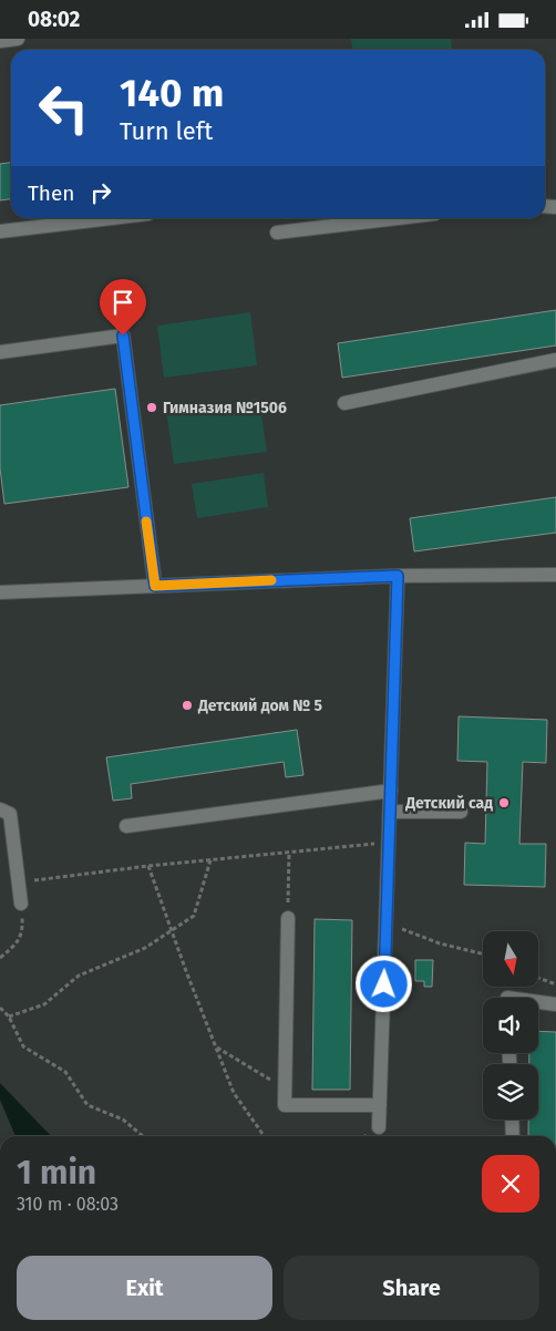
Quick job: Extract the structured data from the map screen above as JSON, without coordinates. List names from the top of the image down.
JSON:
{
  "places": ["Гимназия №1506", "Детский дом № 5", "Детский сад"],
  "north": "bottom",
  "page": {
    "status": "08:02",
    "turn": ["140 m", "Turn left"],
    "then": "Then",
    "heading": ["1 min", "310 m · 08:03"],
    "buttons": ["Exit", "Share"]
  }
}
